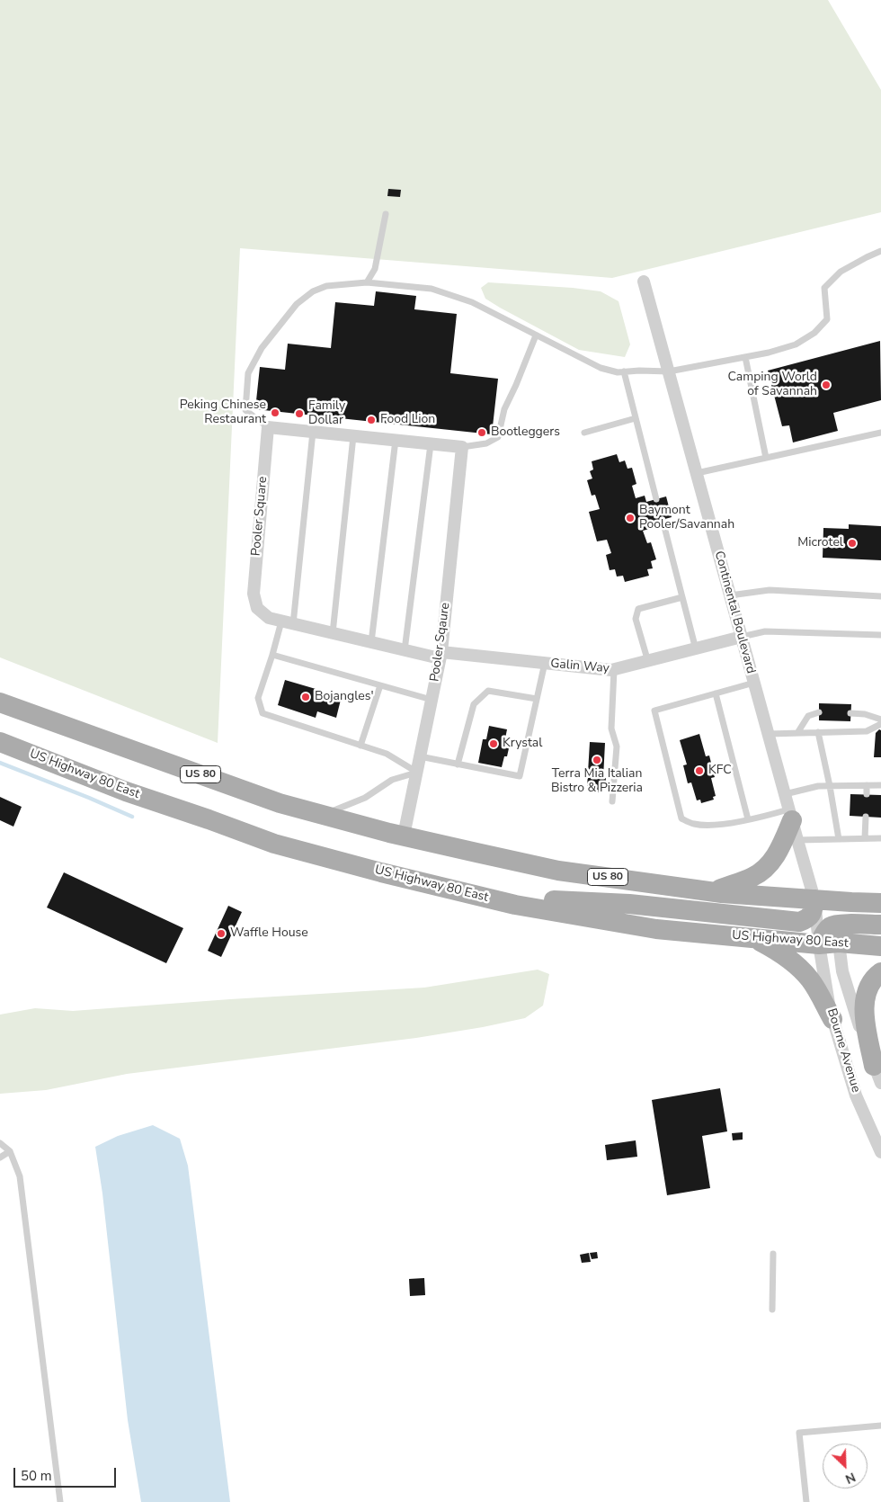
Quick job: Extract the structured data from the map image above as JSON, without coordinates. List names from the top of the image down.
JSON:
{
  "streets": {
    "main road": ["US Highway 80 East", "US 80"],
    "street": [
      "Pooler Square",
      "Continental Boulevard",
      "Pooler Sqaure",
      "Galin Way",
      "Bourne Avenue"
    ]
  },
  "crossings": [
    ["Pooler Square", "Pooler Sqaure"],
    ["Pooler Square", "Galin Way"],
    ["Continental Boulevard", "Galin Way"],
    ["Continental Boulevard", "US Highway 80 East"],
    ["Continental Boulevard", "US 80"],
    ["Continental Boulevard", "Bourne Avenue"],
    ["Pooler Sqaure", "Galin Way"],
    ["Pooler Sqaure", "US 80"],
    ["US Highway 80 East", "Bourne Avenue"],
    ["US 80", "Bourne Avenue"]
  ],
  "places": [
    "Camping World of Savannah",
    "Peking Chinese Restaurant",
    "Family Dollar",
    "Food Lion",
    "Bootleggers",
    "Baymont Pooler/Savannah",
    "Microtel",
    "Bojangles'",
    "Krystal",
    "Terra Mia Italian Bistro & Pizzeria",
    "KFC",
    "Waffle House"
  ],
  "scale_bar": "50 m",
  "north": "bottom right"
}
